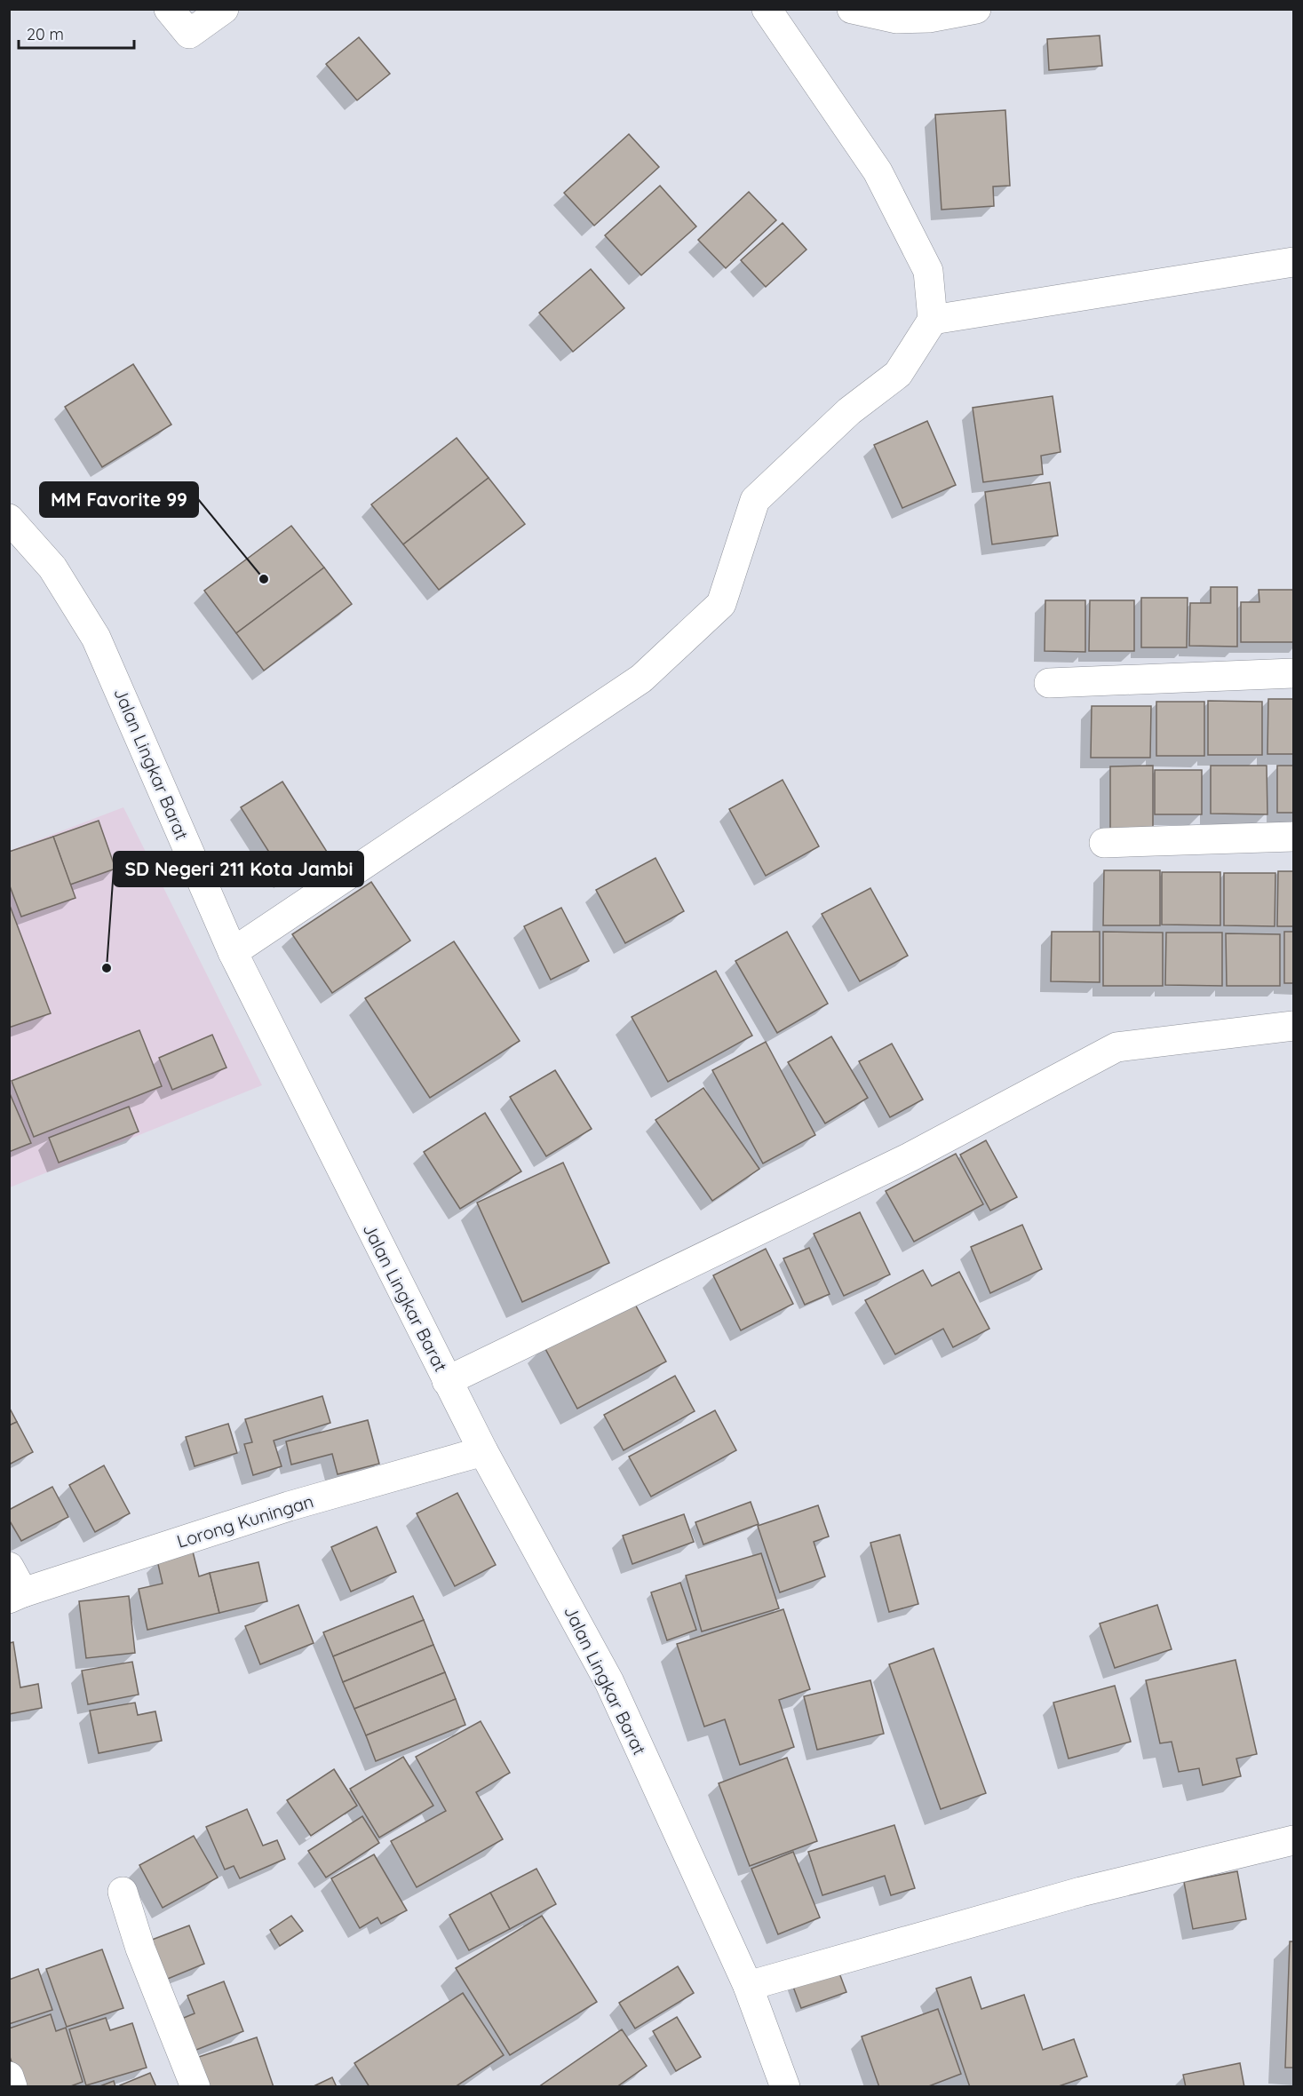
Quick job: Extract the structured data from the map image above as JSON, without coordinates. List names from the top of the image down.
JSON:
{
  "streets": {
    "main road": ["Jalan Lingkar Barat", "Lorong Kuningan"]
  },
  "crossings": [
    ["Jalan Lingkar Barat", "Lorong Kuningan"]
  ],
  "places": ["MM Favorite 99", "SD Negeri 211 Kota Jambi"],
  "scale_bar": "20 m"
}
